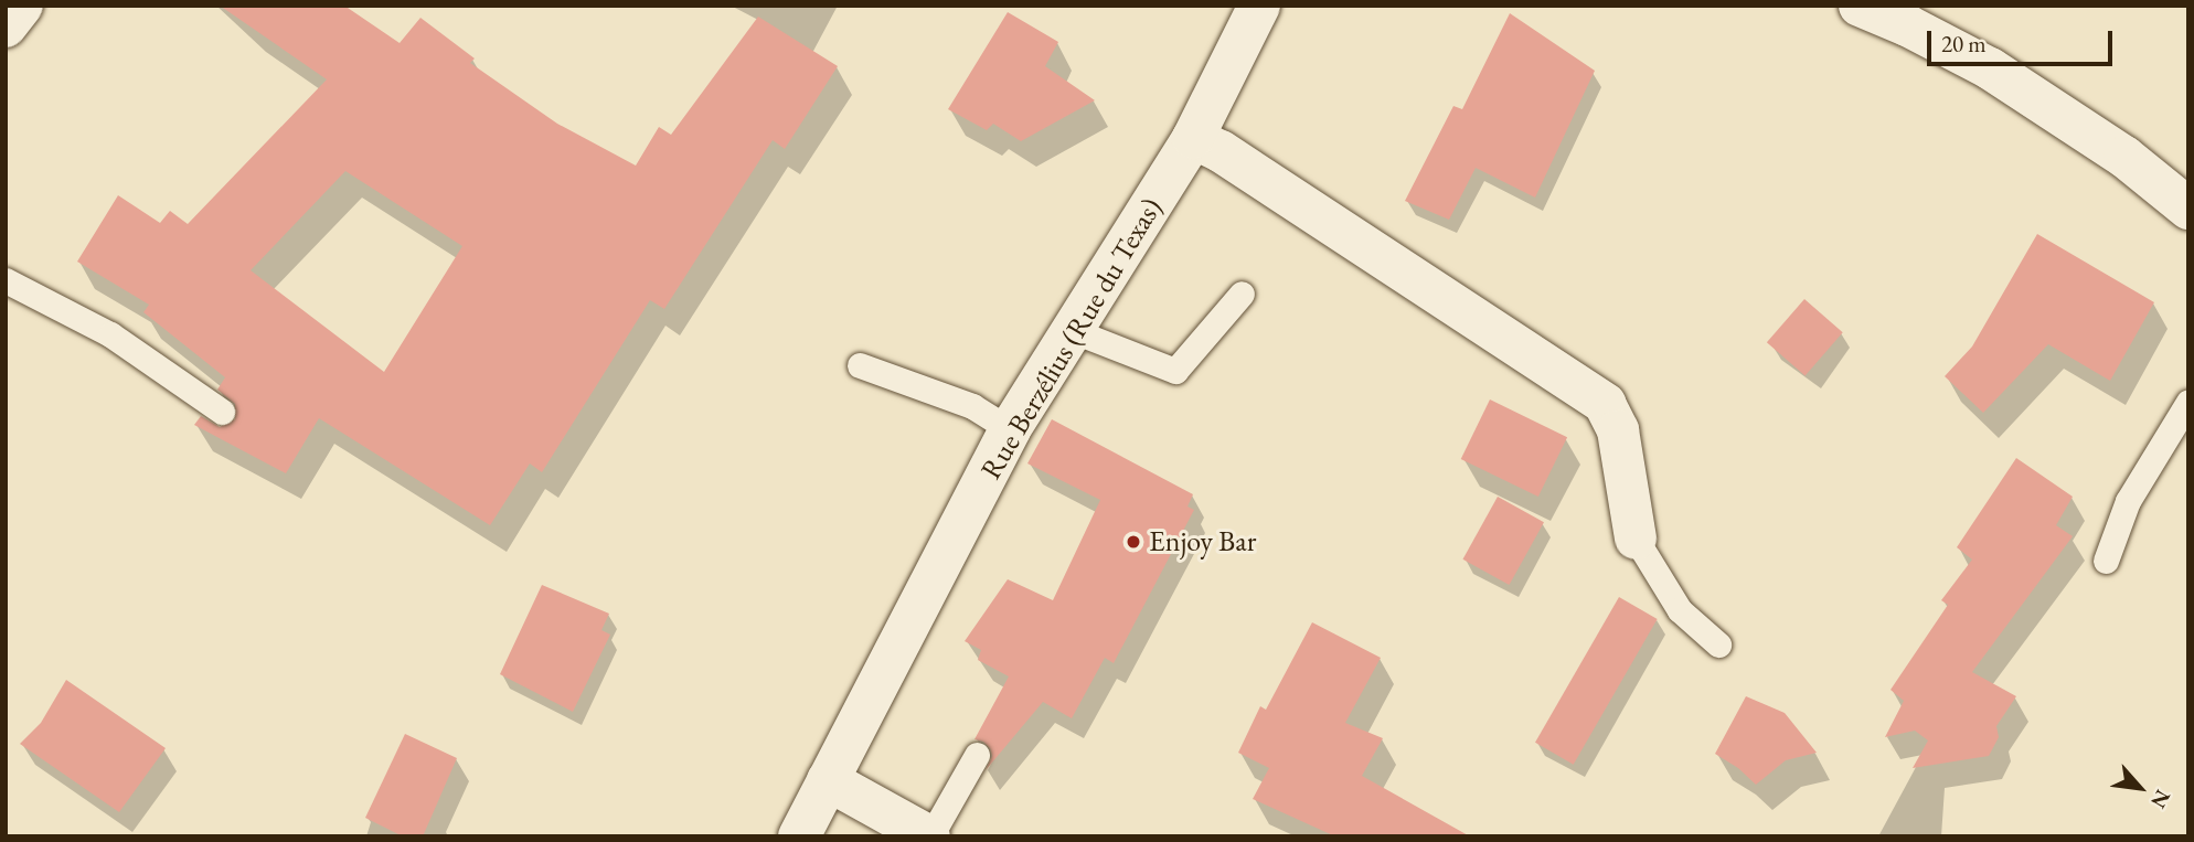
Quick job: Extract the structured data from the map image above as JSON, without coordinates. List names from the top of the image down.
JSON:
{
  "streets": {
    "street": ["Rue Berzélius (Rue du Texas)"]
  },
  "places": ["Enjoy Bar"],
  "scale_bar": "20 m",
  "north": "bottom right"
}
